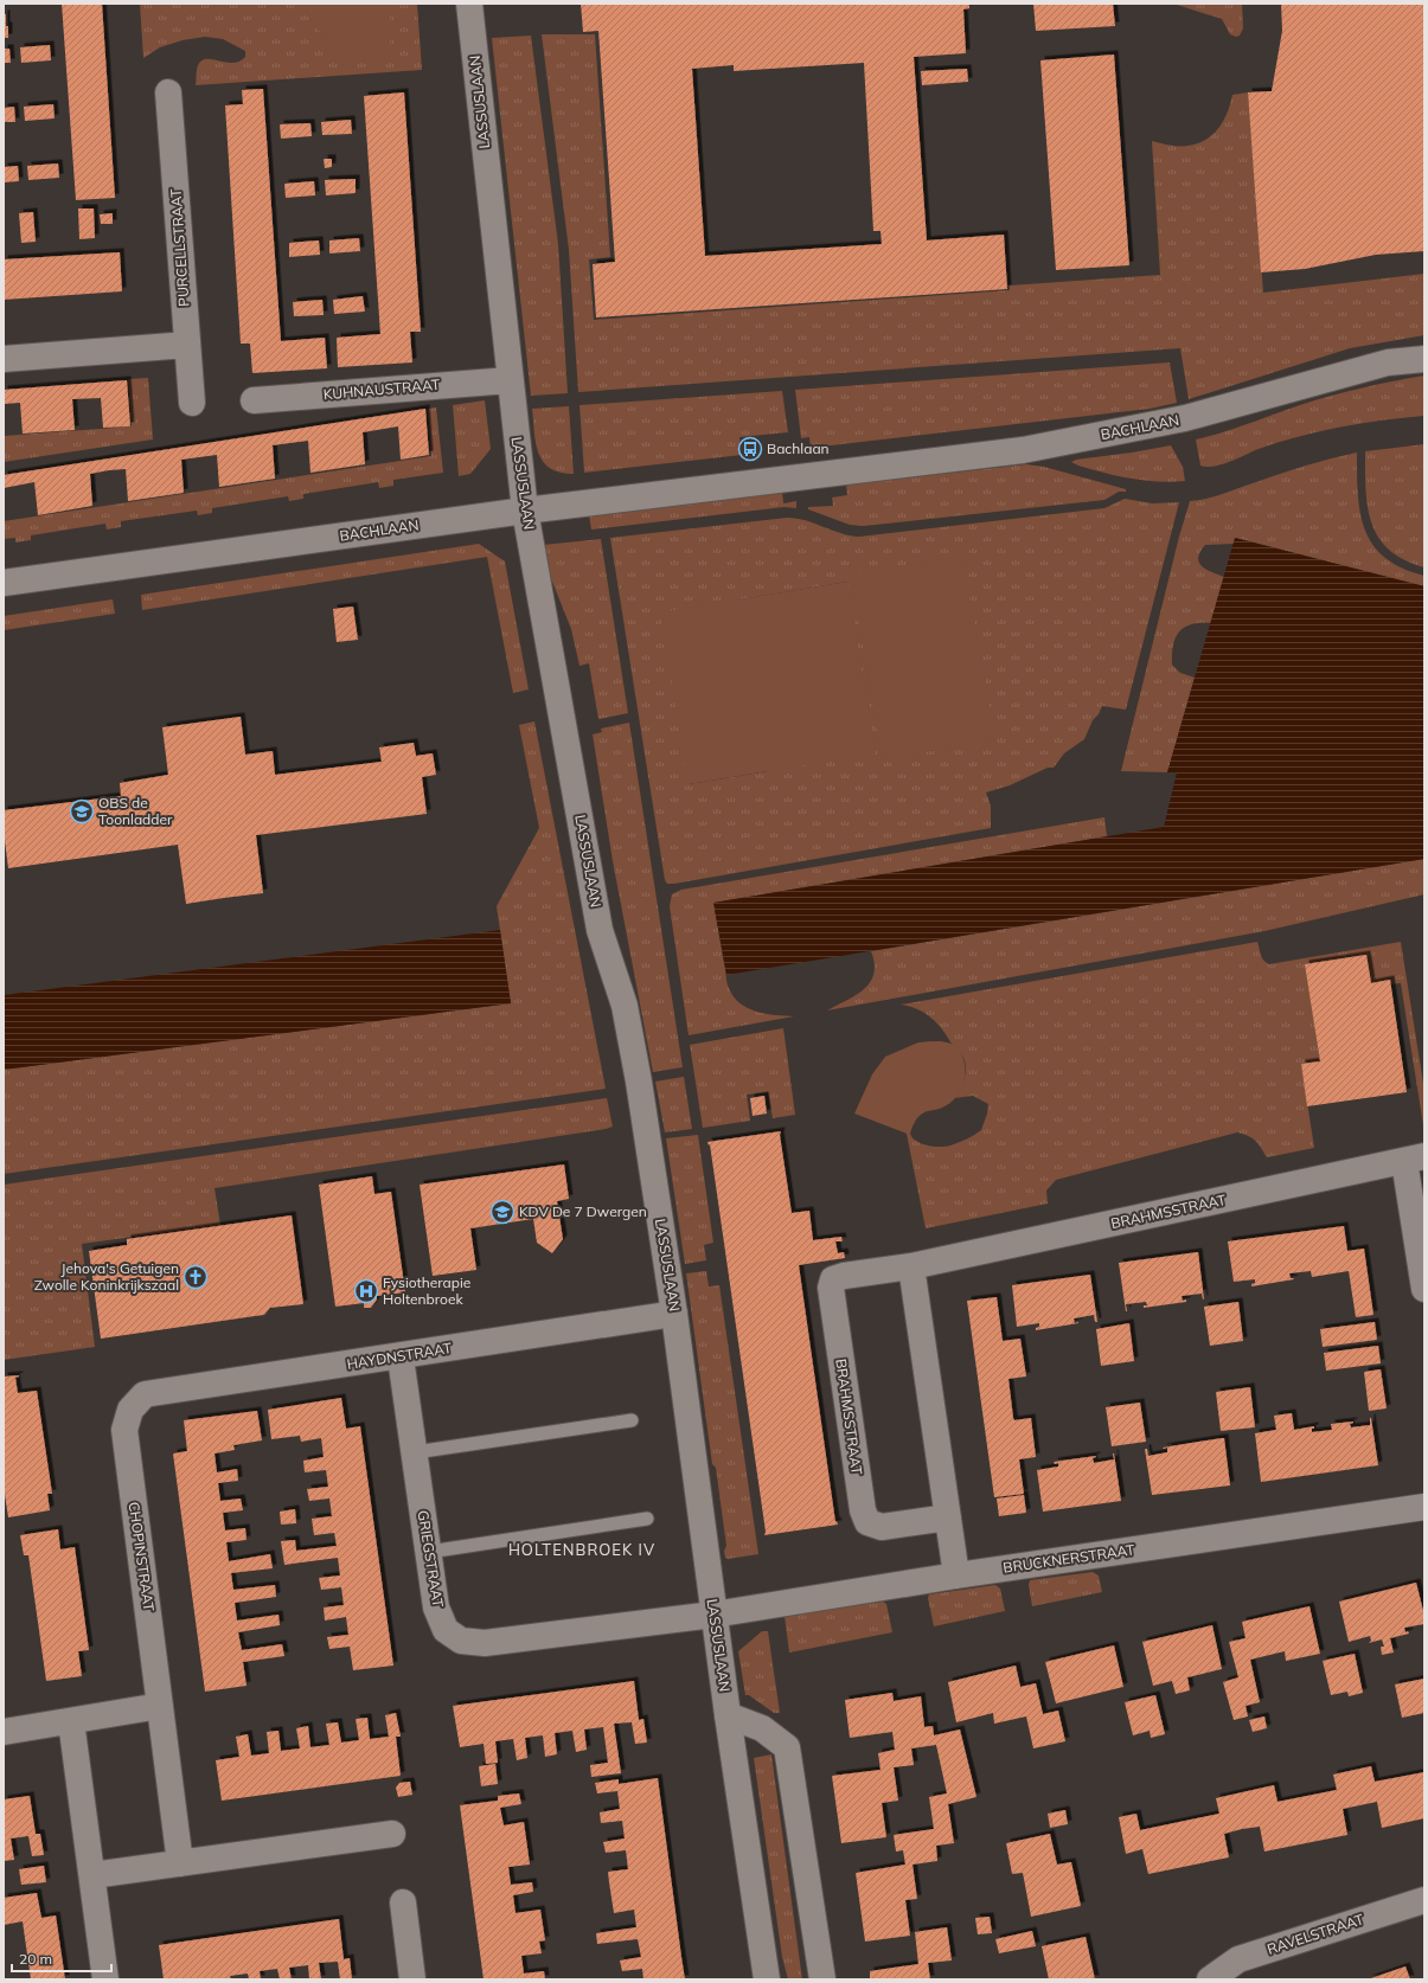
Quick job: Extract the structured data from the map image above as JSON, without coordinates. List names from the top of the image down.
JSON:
{
  "streets": {
    "street": [
      "LASSUSLAAN",
      "PURCELLSTRAAT",
      "KUHNAUSTRAAT",
      "BACHLAAN",
      "BRAHMSSTRAAT",
      "HAYDNSTRAAT",
      "CHOPINSTRAAT",
      "GRIEGSTRAAT",
      "BRUCKNERSTRAAT",
      "RAVELSTRAAT"
    ]
  },
  "crossings": [
    ["LASSUSLAAN", "KUHNAUSTRAAT"],
    ["LASSUSLAAN", "BACHLAAN"],
    ["LASSUSLAAN", "HAYDNSTRAAT"],
    ["LASSUSLAAN", "GRIEGSTRAAT"],
    ["LASSUSLAAN", "BRUCKNERSTRAAT"],
    ["HAYDNSTRAAT", "CHOPINSTRAAT"],
    ["HAYDNSTRAAT", "GRIEGSTRAAT"],
    ["GRIEGSTRAAT", "BRUCKNERSTRAAT"]
  ],
  "districts": ["HOLTENBROEK IV"],
  "places": {
    "bus stop": ["Bachlaan"],
    "school or university": ["OBS de Toonladder", "KDV De 7 Dwergen"],
    "church": ["Jehova's Getuigen Zwolle Koninkrijkszaal"],
    "hospital": ["Fysiotherapie Holtenbroek"]
  },
  "scale_bar": "20 m"
}
